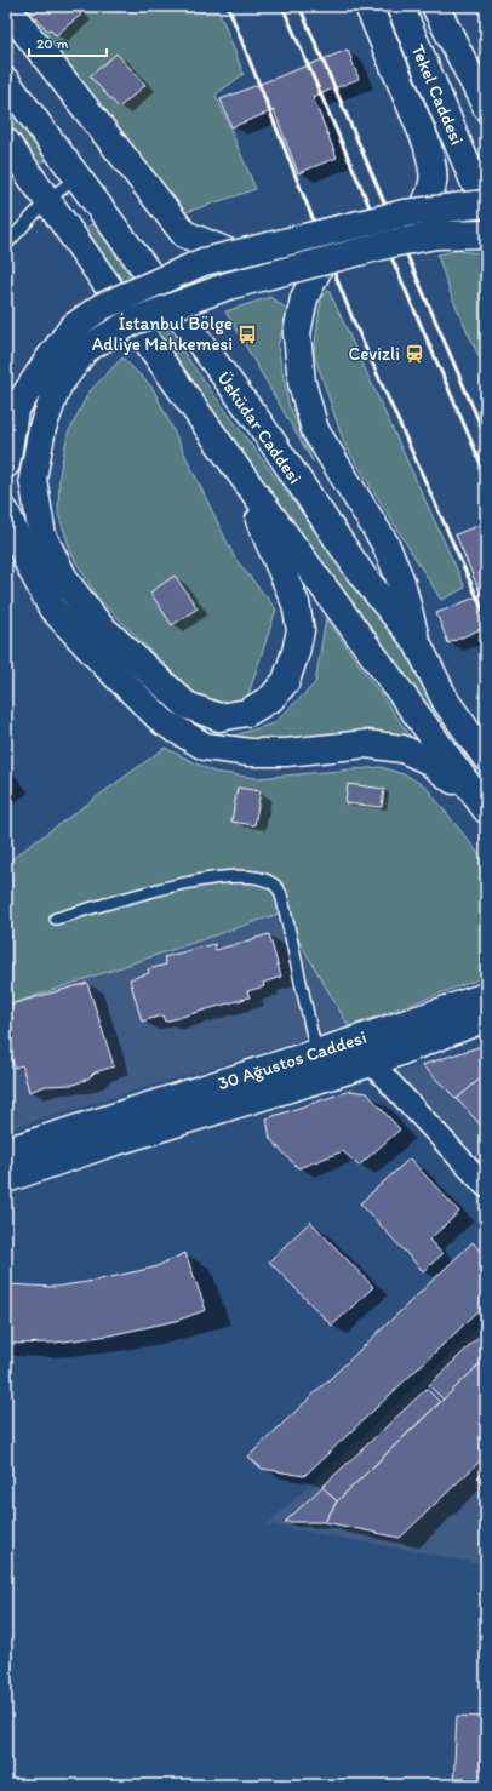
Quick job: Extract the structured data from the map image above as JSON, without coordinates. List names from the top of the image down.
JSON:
{
  "streets": {
    "main road": ["Tekel Caddesi", "Üsküdar Caddesi", "30 Ağustos Caddesi"]
  },
  "places": {
    "bus stop": ["İstanbul Bölge Adliye Mahkemesi"],
    "station": ["Cevizli"]
  },
  "scale_bar": "20 m"
}
